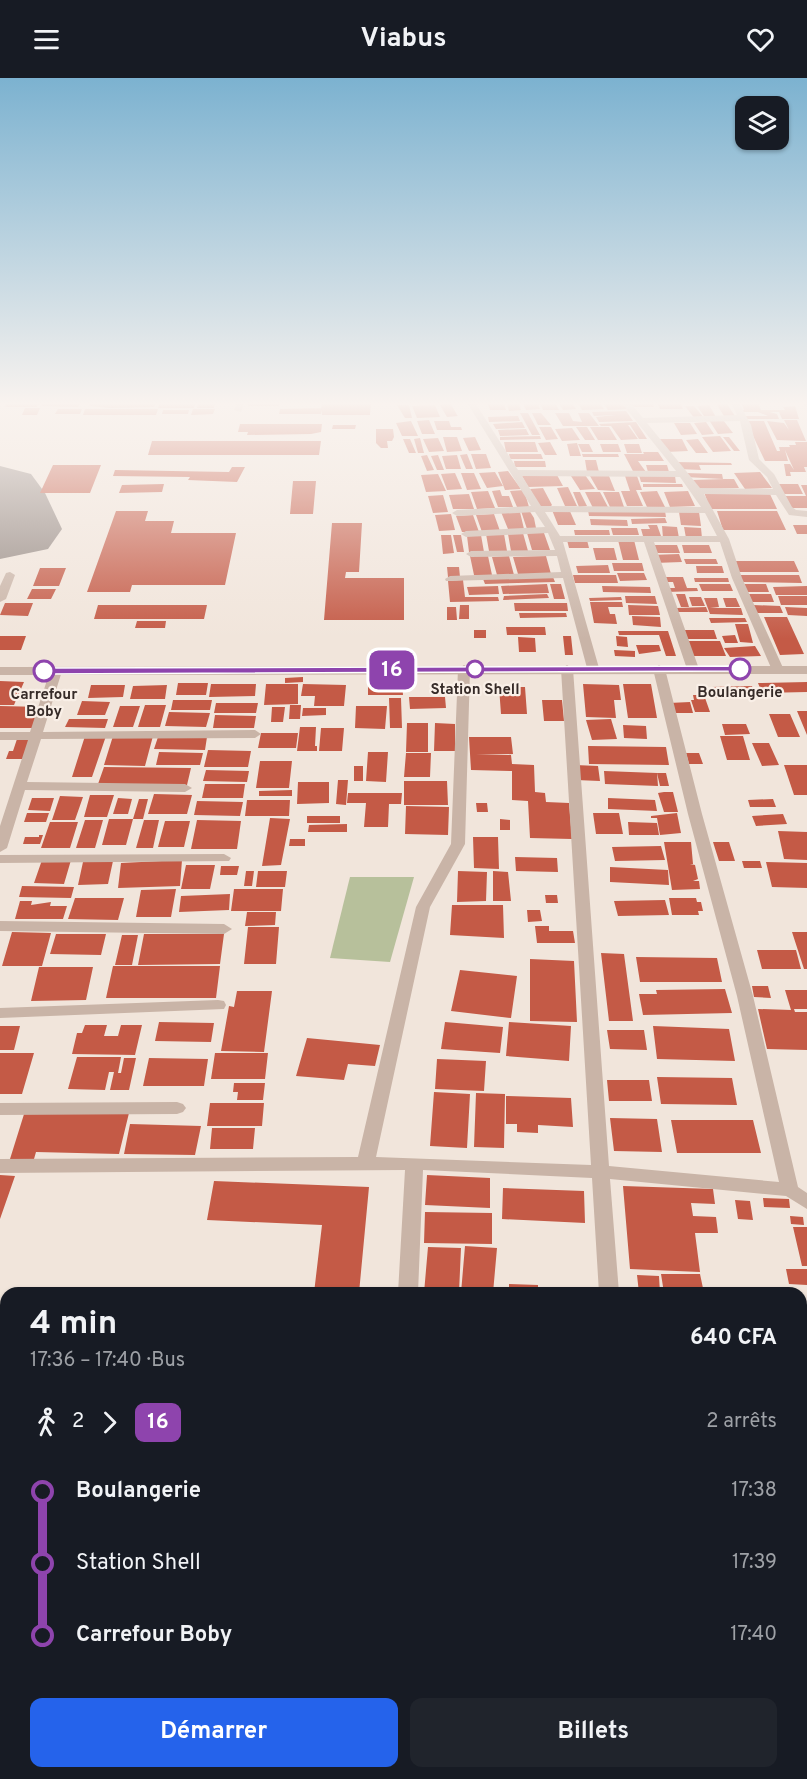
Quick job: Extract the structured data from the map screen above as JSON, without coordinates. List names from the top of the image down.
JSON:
{
  "places": ["Station Shell", "Boulangerie", "Carrefour Boby"],
  "lines": ["bus line 16"],
  "page": {
    "header": "Viabus",
    "on_map": "16",
    "heading": ["4 min", "17:36 – 17:40 · Bus", "640 CFA"],
    "legs": ["2", "16", "2 arrêts"],
    "list": [
      {
        "name": "Boulangerie",
        "value": "17:38"
      },
      {
        "name": "Station Shell",
        "value": "17:39"
      },
      {
        "name": "Carrefour Boby",
        "value": "17:40"
      }
    ],
    "buttons": ["Démarrer", "Billets"]
  }
}
